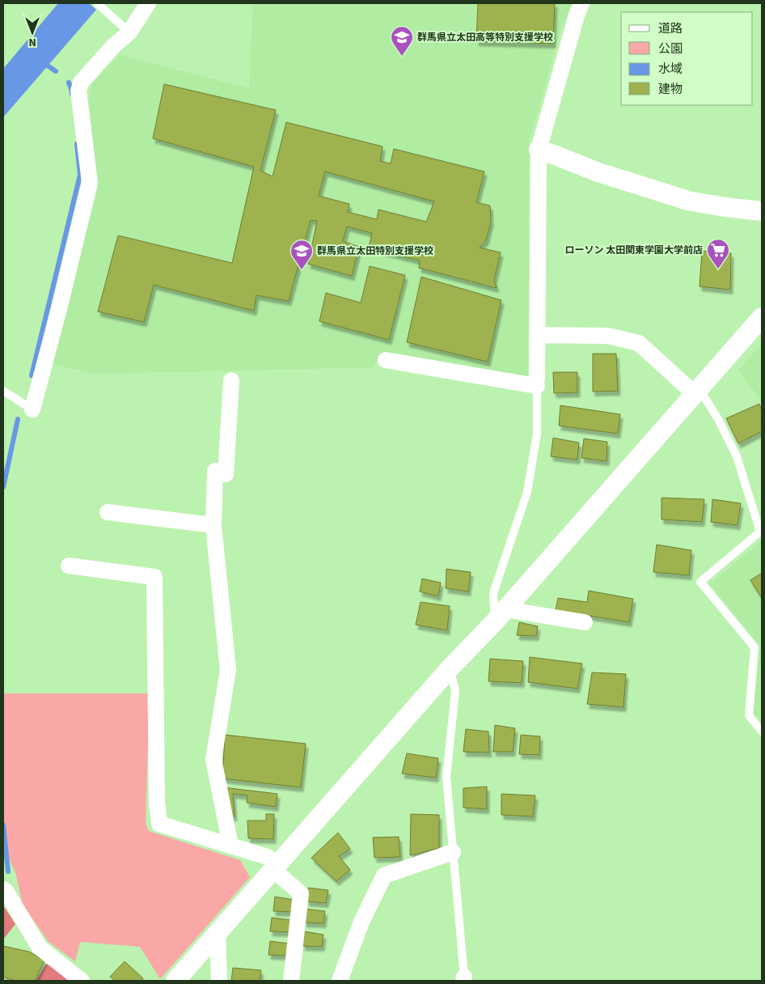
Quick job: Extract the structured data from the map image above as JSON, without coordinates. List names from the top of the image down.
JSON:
{
  "places": {
    "school or university": ["群馬県立太田高等特別支援学校", "群馬県立太田特別支援学校"],
    "supermarket": ["ローソン 太田関東学園大学前店"]
  },
  "legend": [
    "道路",
    "公園",
    "水域",
    "建物"
  ],
  "north": "bottom"
}
